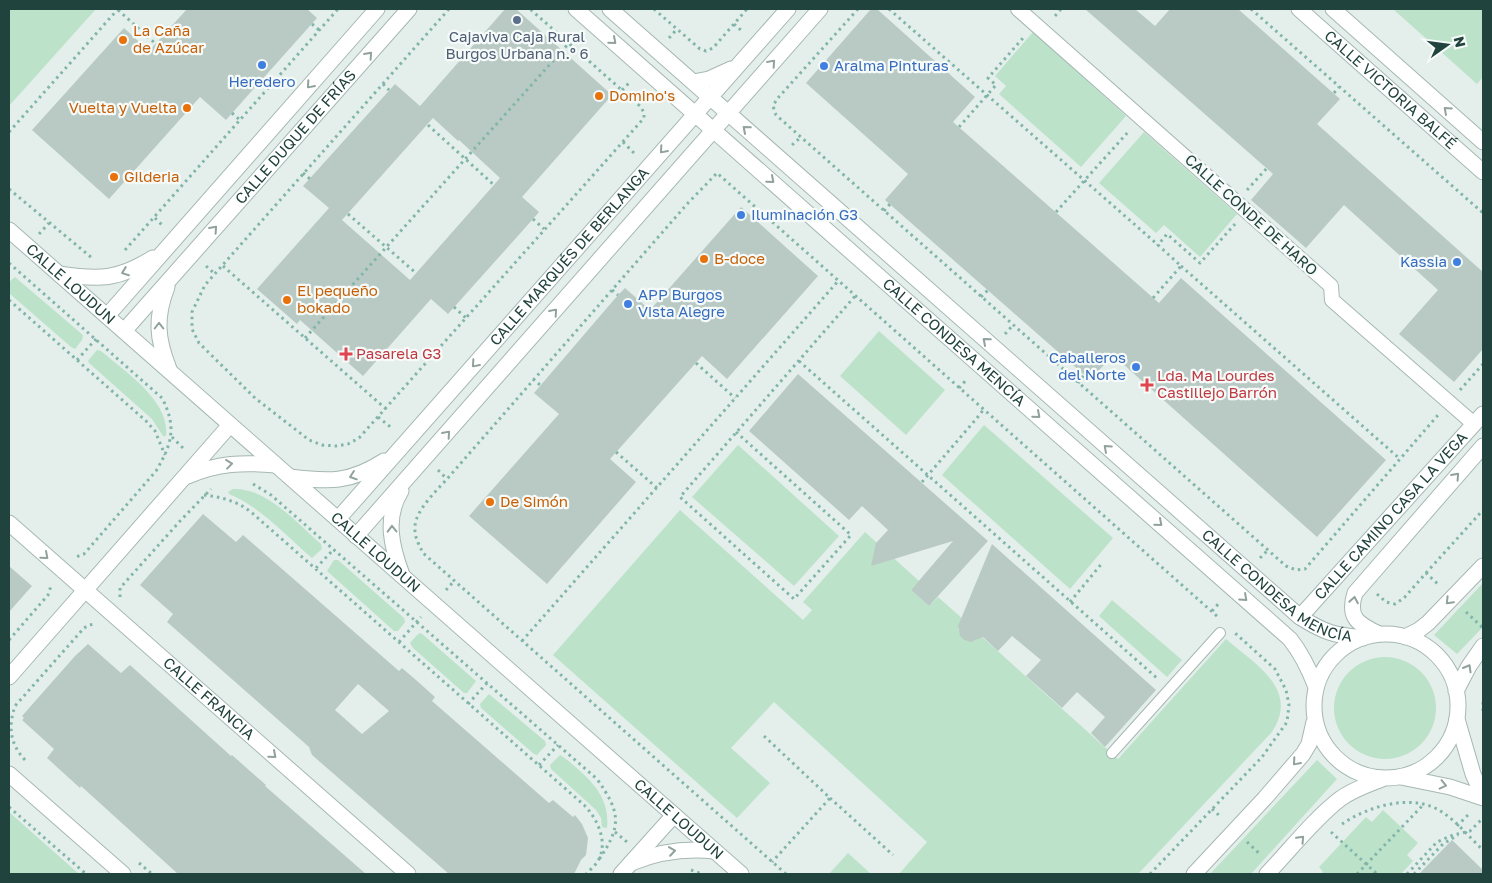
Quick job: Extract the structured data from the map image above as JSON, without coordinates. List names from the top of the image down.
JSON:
{
  "streets": {
    "street": [
      "CALLE VICTORIA BALFÉ",
      "CALLE DUQUE DE FRÍAS",
      "CALLE CONDE DE HARO",
      "CALLE MARQUÉS DE BERLANGA",
      "CALLE LOUDUN",
      "CALLE CONDESA MENCÍA",
      "CALLE CAMINO CASA LA VEGA",
      "CALLE FRANCIA"
    ]
  },
  "crossings": [
    ["CALLE DUQUE DE FRÍAS", "CALLE LOUDUN"],
    ["CALLE CONDE DE HARO", "CALLE CAMINO CASA LA VEGA"],
    ["CALLE MARQUÉS DE BERLANGA", "CALLE LOUDUN"],
    ["CALLE MARQUÉS DE BERLANGA", "CALLE CONDESA MENCÍA"],
    ["CALLE CONDESA MENCÍA", "CALLE CAMINO CASA LA VEGA"]
  ],
  "one_way": ["CALLE FRANCIA"],
  "places": {
    "other": [
      "Cajaviva Caja Rural Burgos Urbana n.º 6",
      "La Caña de Azúcar",
      "Heredero",
      "Aralma Pinturas",
      "Domino's",
      "Vuelta y Vuelta",
      "Gilderia",
      "Iluminación G3",
      "B-doce",
      "Kassia",
      "El pequeño bokado",
      "APP Burgos Vista Alegre",
      "Caballeros del Norte",
      "De Simón"
    ],
    "health": ["Pasarela G3", "Lda. Mª Lourdes Castillejo Barrón"]
  },
  "north": "right"
}
